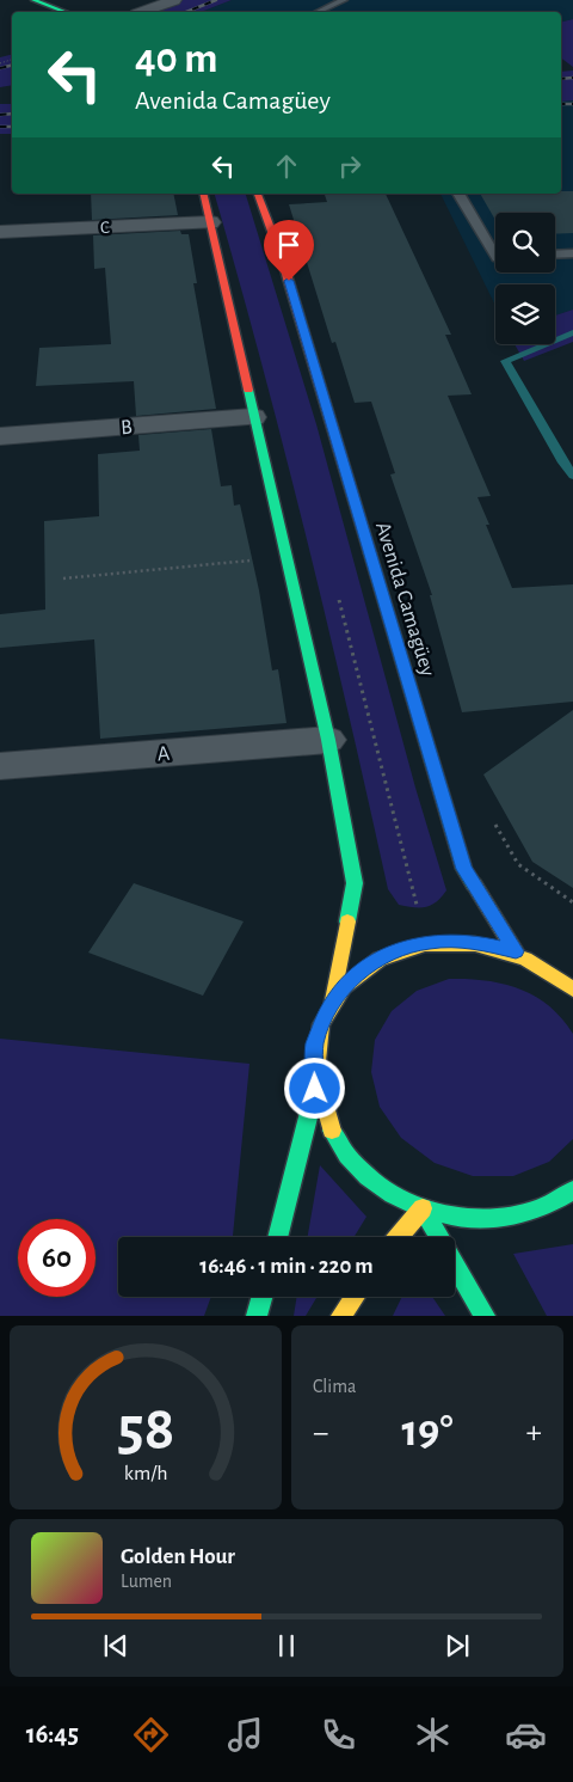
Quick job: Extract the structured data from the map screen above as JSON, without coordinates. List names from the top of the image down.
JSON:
{
  "streets": {
    "main road": ["Avenida Camagüey"],
    "street": ["C", "B", "A"]
  },
  "page": {
    "turn": ["40 m", "Avenida Camagüey"],
    "limit": "60",
    "trip": "16:46 · 1 min · 220 m",
    "tile": "Clima",
    "heat": ["−", "19°", "+"],
    "song": ["Golden Hour", "Lumen"],
    "tabs": "16:45",
    "gauge": ["58", "km/h"]
  }
}
